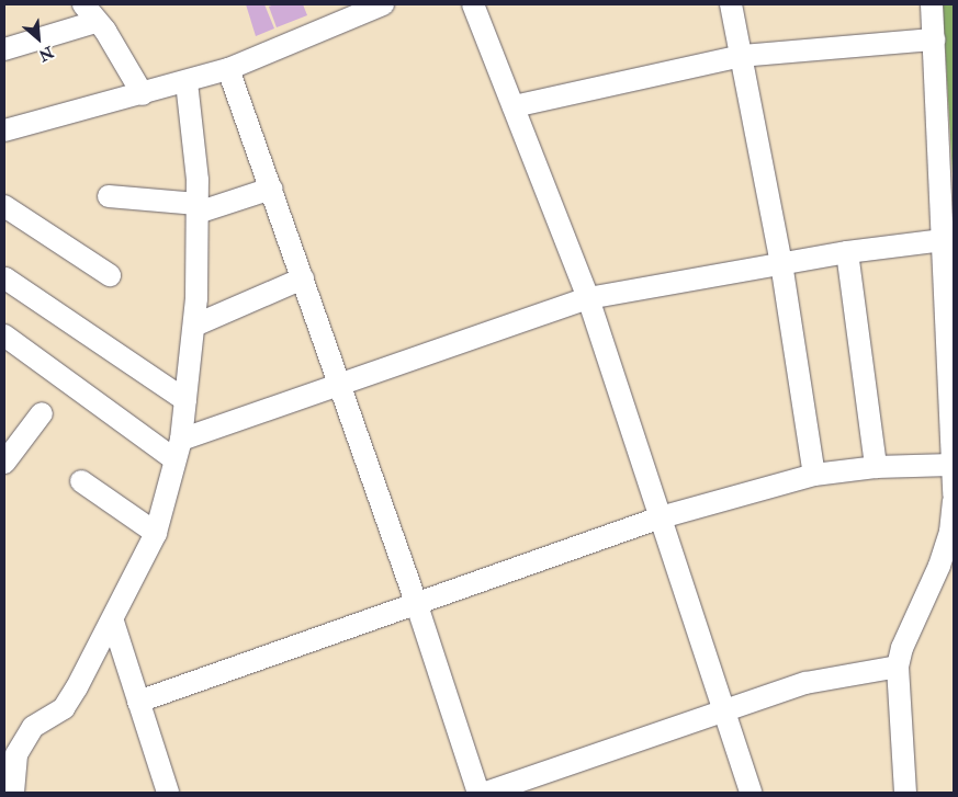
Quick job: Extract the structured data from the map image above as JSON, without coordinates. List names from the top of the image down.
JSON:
{
  "north": "bottom right"
}
